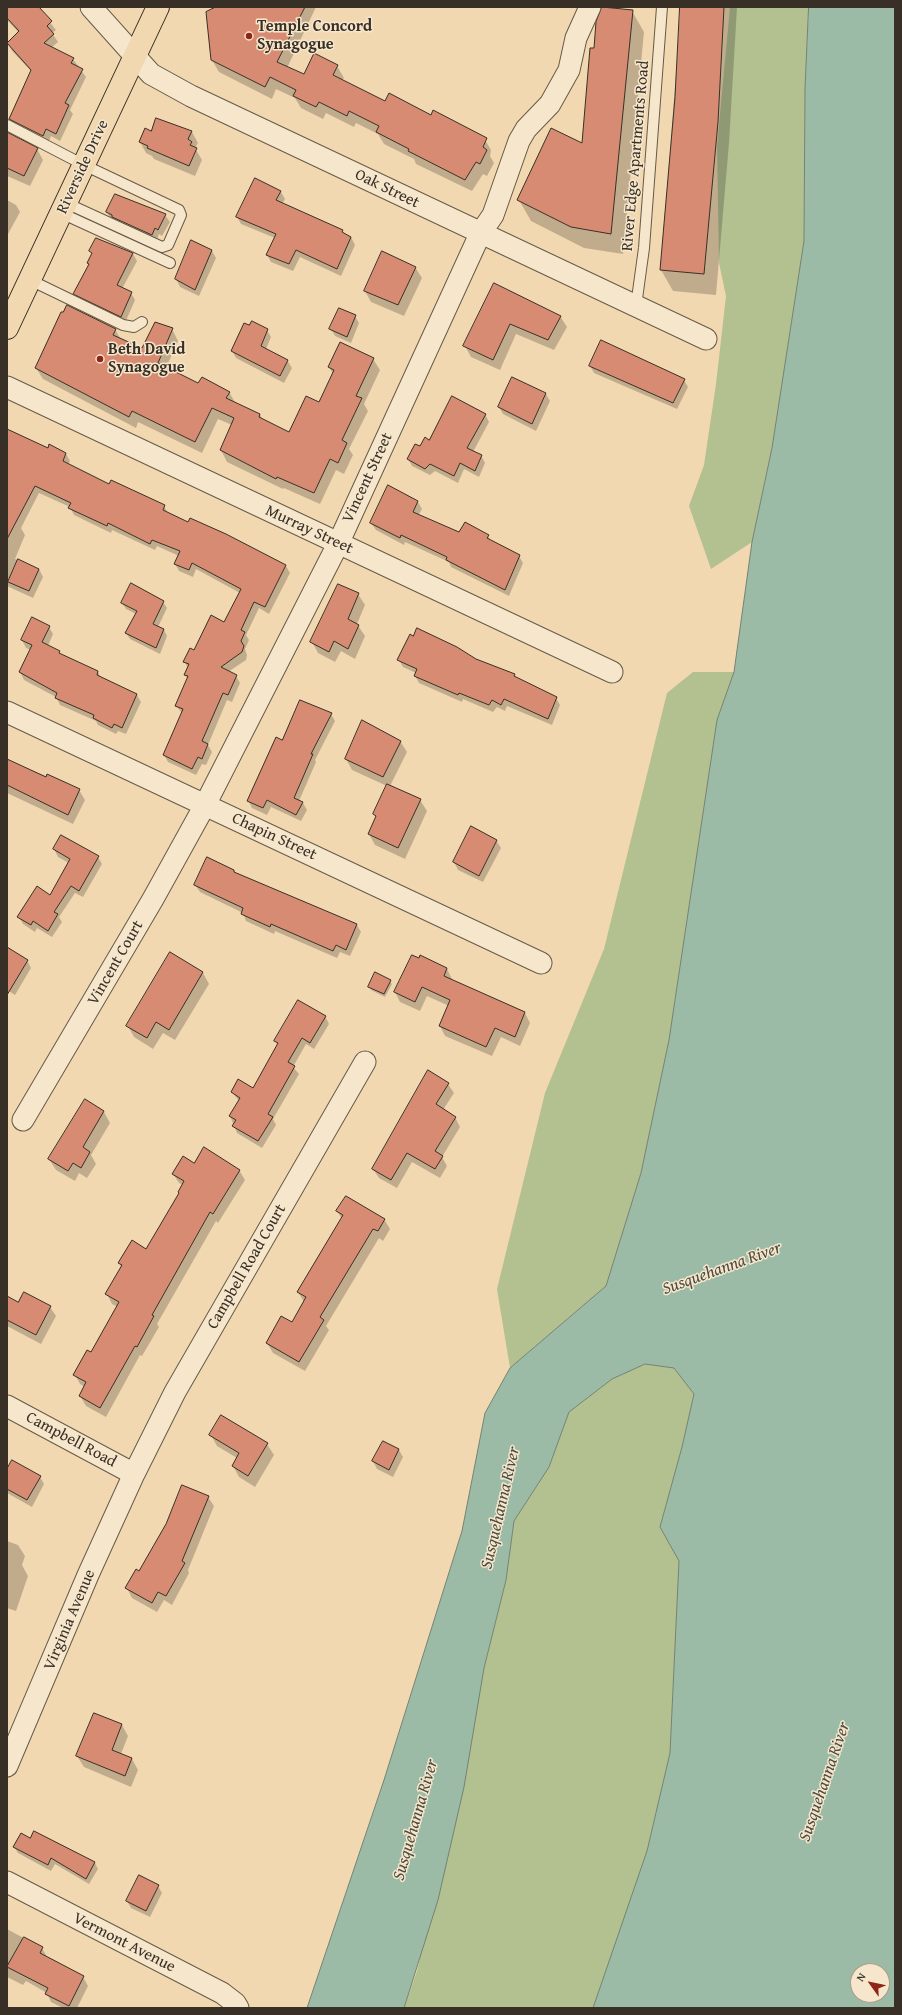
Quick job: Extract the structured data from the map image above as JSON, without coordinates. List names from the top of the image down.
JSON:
{
  "streets": {
    "main road": ["Riverside Drive"],
    "street": [
      "Oak Street",
      "Vincent Street",
      "Murray Street",
      "Chapin Street",
      "Vincent Court",
      "Campbell Road Court",
      "Campbell Road",
      "Virginia Avenue",
      "Vermont Avenue"
    ],
    "lane": ["River Edge Apartments Road"]
  },
  "crossings": [
    ["River Edge Apartments Road", "Oak Street"],
    ["Riverside Drive", "Oak Street"],
    ["Oak Street", "Vincent Street"],
    ["Vincent Street", "Murray Street"],
    ["Vincent Street", "Chapin Street"],
    ["Vincent Street", "Vincent Court"],
    ["Chapin Street", "Vincent Court"],
    ["Campbell Road Court", "Campbell Road"],
    ["Campbell Road Court", "Virginia Avenue"],
    ["Campbell Road", "Virginia Avenue"]
  ],
  "water": ["Susquehanna River"],
  "places": ["Temple Concord Synagogue", "Beth David Synagogue"],
  "north": "top left"
}
